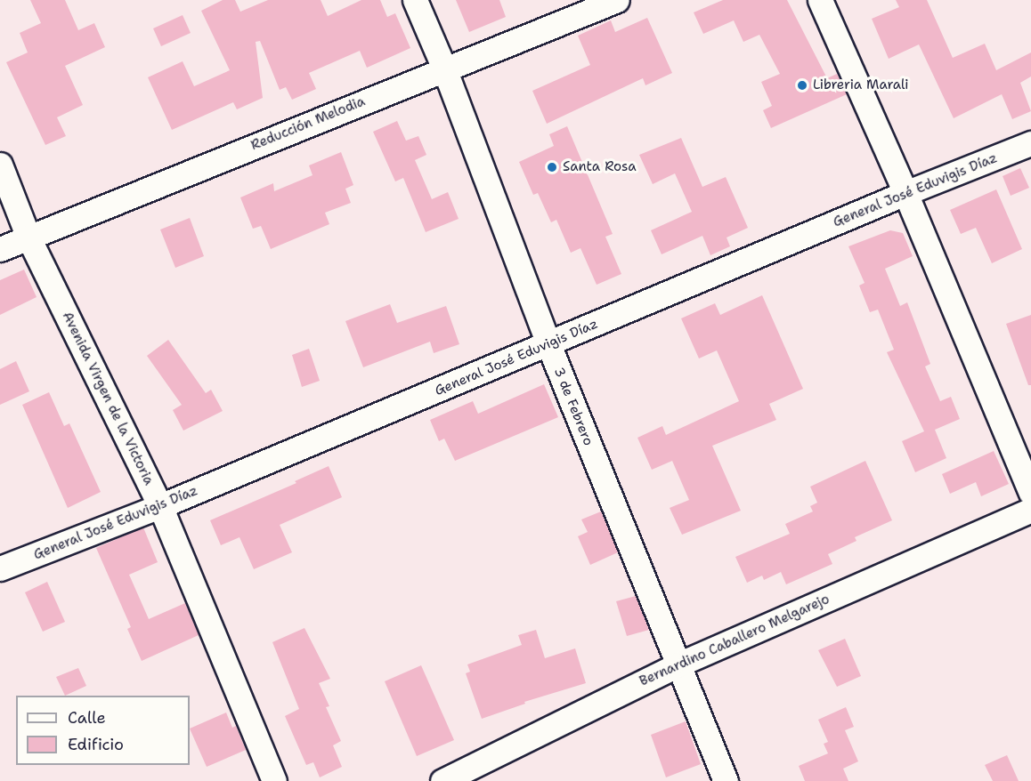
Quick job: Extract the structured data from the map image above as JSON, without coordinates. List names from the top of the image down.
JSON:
{
  "streets": {
    "street": [
      "Reducción Melodia",
      "General José Eduvigis Díaz",
      "Avenida Virgen de la Victoria",
      "3 de Febrero",
      "Bernardino Caballero Melgarejo"
    ]
  },
  "crossings": [
    ["Reducción Melodia", "Avenida Virgen de la Victoria"],
    ["Reducción Melodia", "3 de Febrero"],
    ["General José Eduvigis Díaz", "Avenida Virgen de la Victoria"],
    ["General José Eduvigis Díaz", "3 de Febrero"],
    ["3 de Febrero", "Bernardino Caballero Melgarejo"]
  ],
  "places": ["Libreria Marali", "Santa Rosa"],
  "legend": ["Calle", "Edificio"]
}
